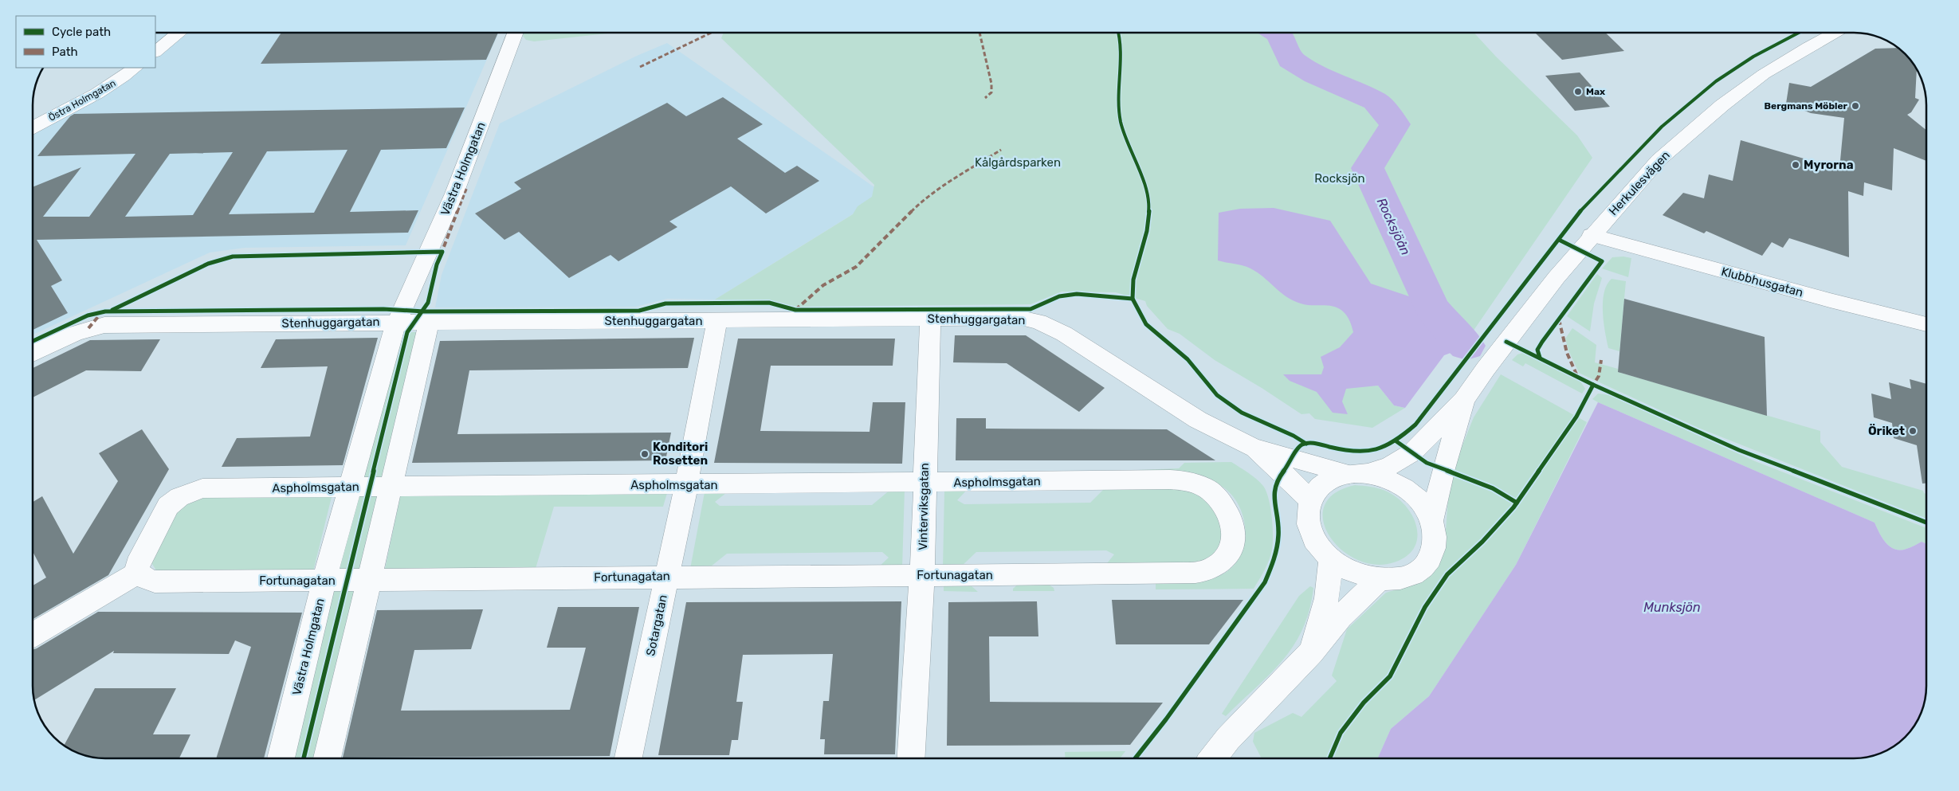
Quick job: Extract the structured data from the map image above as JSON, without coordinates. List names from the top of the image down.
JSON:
{
  "streets": {
    "street": [
      "Östra Holmgatan",
      "Västra Holmgatan",
      "Herkulesvägen",
      "Klubbhusgatan",
      "Stenhuggargatan",
      "Aspholmsgatan",
      "Vinterviksgatan",
      "Fortunagatan",
      "Sotargatan"
    ]
  },
  "crossings": [
    ["Västra Holmgatan", "Stenhuggargatan"],
    ["Västra Holmgatan", "Aspholmsgatan"],
    ["Västra Holmgatan", "Fortunagatan"],
    ["Herkulesvägen", "Klubbhusgatan"],
    ["Stenhuggargatan", "Vinterviksgatan"],
    ["Stenhuggargatan", "Sotargatan"],
    ["Aspholmsgatan", "Vinterviksgatan"],
    ["Aspholmsgatan", "Fortunagatan"],
    ["Aspholmsgatan", "Sotargatan"],
    ["Vinterviksgatan", "Fortunagatan"],
    ["Fortunagatan", "Sotargatan"]
  ],
  "water": ["Rocksjöån", "Munksjön"],
  "parks": ["Kålgårdsparken", "Rocksjön"],
  "places": [
    "Max",
    "Bergmans Möbler",
    "Myrorna",
    "Öriket",
    "Konditori Rosetten"
  ],
  "legend": ["Cycle path", "Path"]
}
